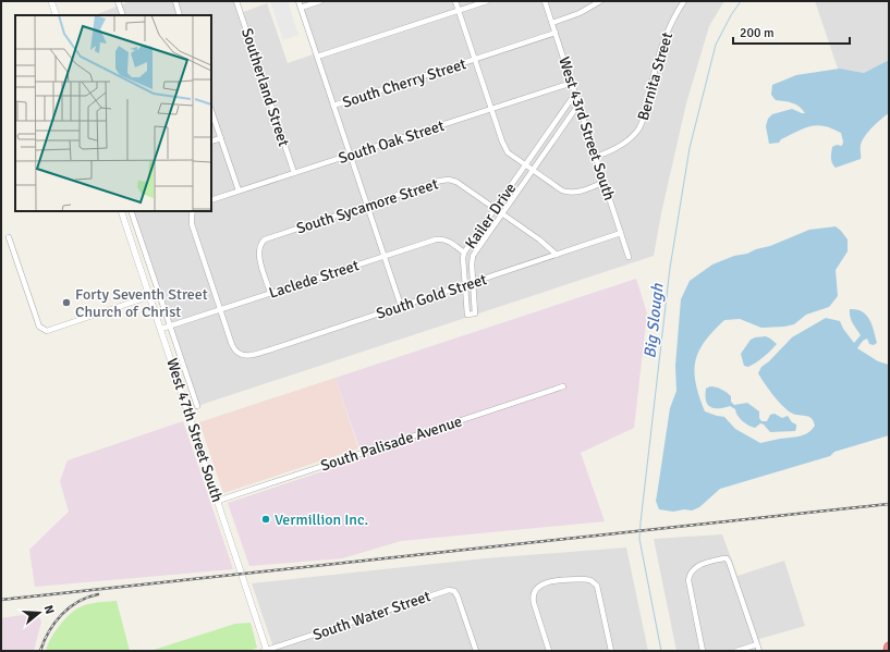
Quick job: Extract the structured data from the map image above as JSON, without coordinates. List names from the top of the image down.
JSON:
{
  "streets": {
    "street": [
      "Bernita Street",
      "South Cherry Street",
      "Southerland Street",
      "West 43rd Street South",
      "South Oak Street",
      "South Sycamore Street",
      "Kailer Drive",
      "Laclede Street",
      "South Gold Street",
      "West 47th Street South",
      "South Palisade Avenue",
      "South Water Street"
    ]
  },
  "crossings": [
    ["Bernita Street", "West 43rd Street South"],
    ["South Cherry Street", "West 43rd Street South"],
    ["Southerland Street", "South Oak Street"],
    ["West 43rd Street South", "South Oak Street"],
    ["West 43rd Street South", "Kailer Drive"],
    ["West 43rd Street South", "South Gold Street"],
    ["South Sycamore Street", "Kailer Drive"],
    ["South Sycamore Street", "Laclede Street"],
    ["South Sycamore Street", "South Gold Street"],
    ["Kailer Drive", "Laclede Street"],
    ["Kailer Drive", "South Gold Street"],
    ["Laclede Street", "South Gold Street"],
    ["Laclede Street", "West 47th Street South"],
    ["West 47th Street South", "South Palisade Avenue"],
    ["West 47th Street South", "South Water Street"]
  ],
  "water": ["Big Slough"],
  "places": ["Forty Seventh Street Church of Christ", "Vermillion Inc."],
  "scale_bar": "200 m",
  "north": "right"
}
